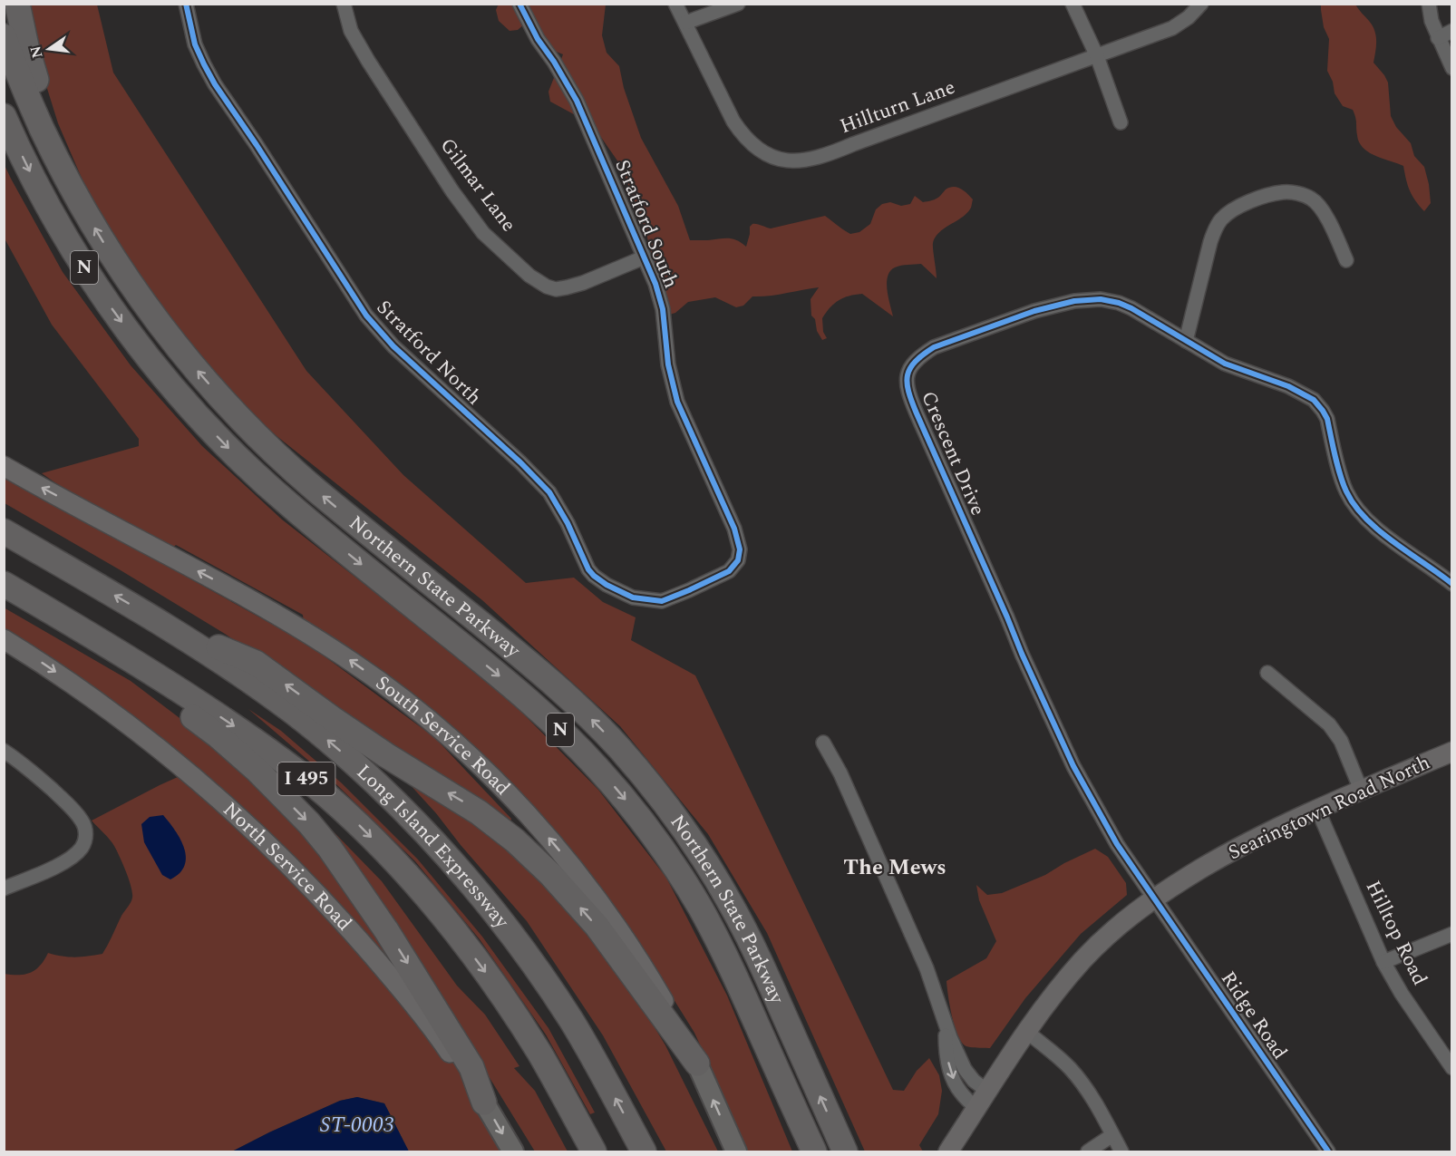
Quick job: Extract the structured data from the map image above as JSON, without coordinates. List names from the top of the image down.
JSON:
{
  "streets": {
    "highway": [
      "N",
      "Northern State Parkway",
      "I 495",
      "Long Island Expressway"
    ],
    "main road": ["South Service Road", "Searingtown Road North", "North Service Road"],
    "street": [
      "Hillturn Lane",
      "Gilmar Lane",
      "Stratford South",
      "Stratford North",
      "Crescent Drive",
      "Hilltop Road",
      "Ridge Road"
    ]
  },
  "crossings": [
    ["Gilmar Lane", "Stratford South"],
    ["Stratford South", "Stratford North"],
    ["Crescent Drive", "Searingtown Road North"],
    ["Crescent Drive", "Ridge Road"],
    ["Searingtown Road North", "Hilltop Road"],
    ["Searingtown Road North", "Ridge Road"]
  ],
  "one_way": ["South Service Road", "North Service Road"],
  "districts": ["The Mews"],
  "water": ["ST-0003"],
  "north": "left"
}
